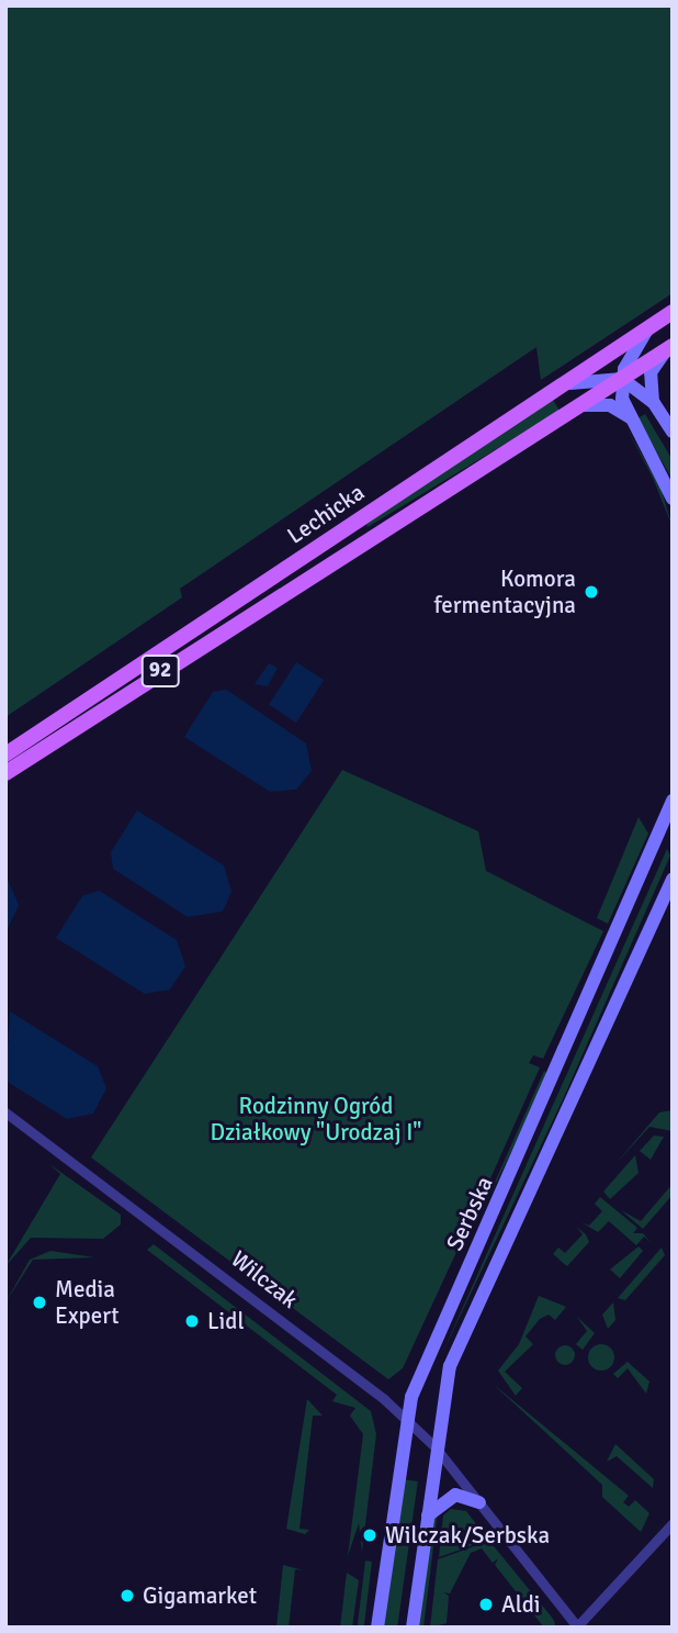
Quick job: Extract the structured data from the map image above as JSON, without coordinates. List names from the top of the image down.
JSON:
{
  "streets": {
    "main road": ["Lechicka", "92"],
    "street": ["Serbska", "Wilczak"]
  },
  "crossings": [
    ["Serbska", "Wilczak"]
  ],
  "parks": ["Rodzinny Ogród Działkowy \"Urodzaj I\""],
  "places": [
    "Komora fermentacyjna",
    "Media Expert",
    "Lidl",
    "Wilczak/Serbska",
    "Gigamarket",
    "Aldi"
  ]
}
